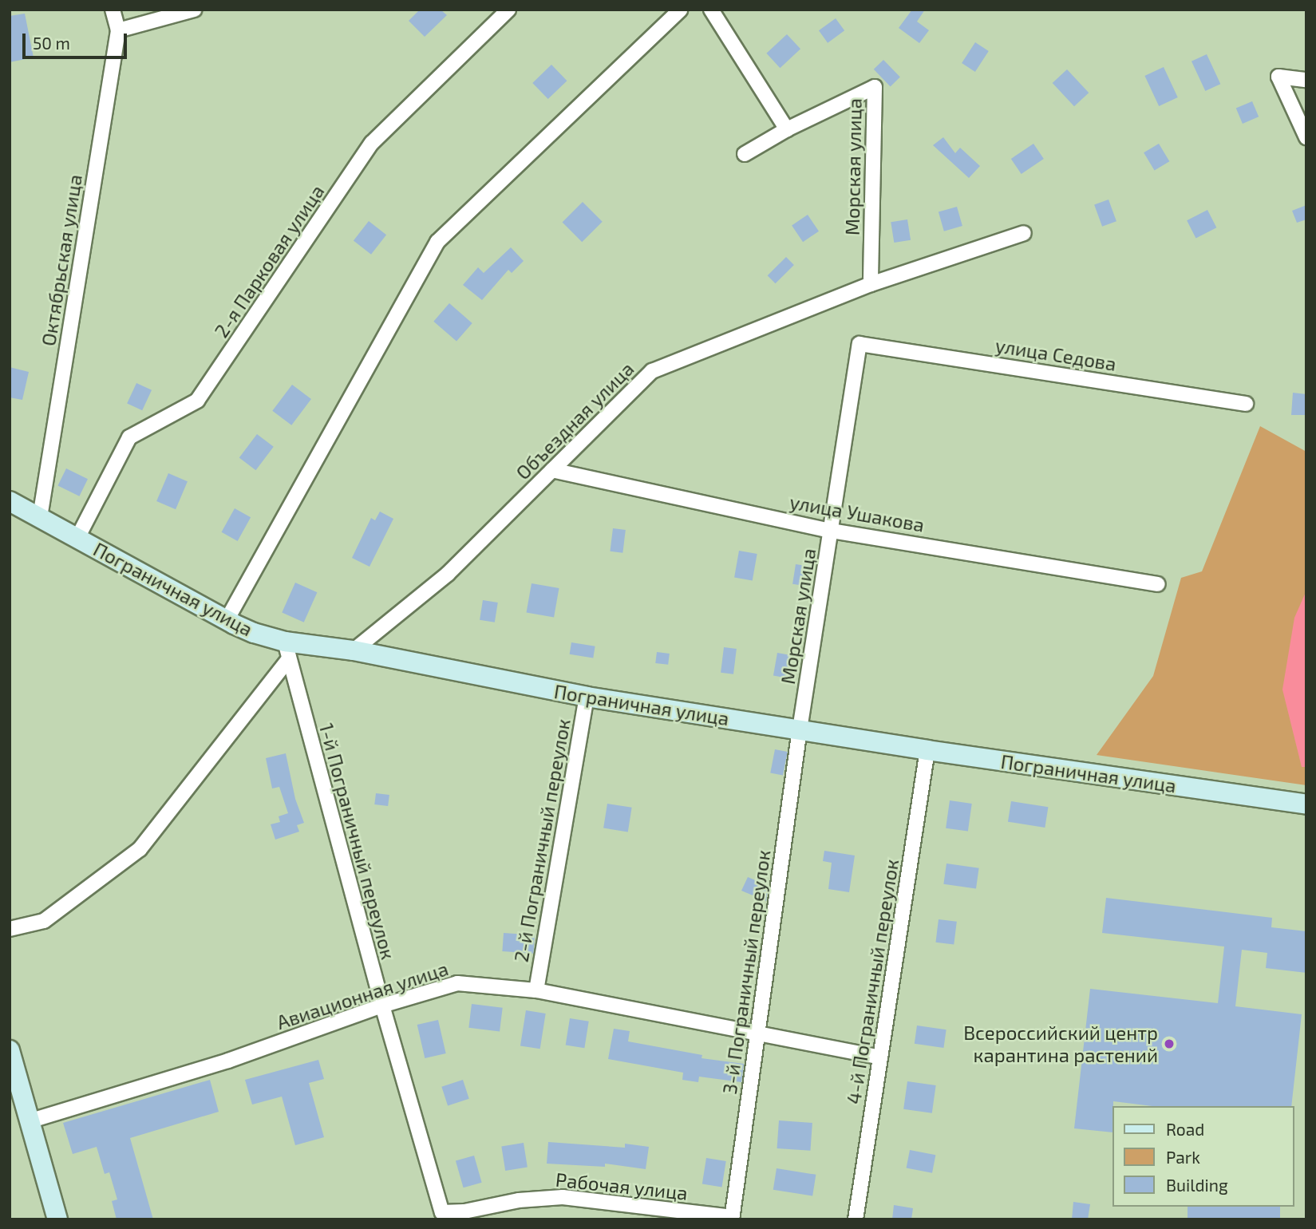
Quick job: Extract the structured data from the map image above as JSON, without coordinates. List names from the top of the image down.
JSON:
{
  "streets": {
    "street": [
      "Морская улица",
      "Октябрьская улица",
      "2-я Парковая улица",
      "улица Седова",
      "Объездная улица",
      "улица Ушакова",
      "Пограничная улица",
      "2-й Пограничный переулок",
      "1-й Пограничный переулок",
      "3-й Пограничный переулок",
      "4-й Пограничный переулок",
      "Авиационная улица",
      "Рабочая улица"
    ]
  },
  "crossings": [
    ["Морская улица", "улица Седова"],
    ["Морская улица", "Объездная улица"],
    ["Морская улица", "улица Ушакова"],
    ["Морская улица", "Пограничная улица"],
    ["Морская улица", "3-й Пограничный переулок"],
    ["Октябрьская улица", "Пограничная улица"],
    ["2-я Парковая улица", "Пограничная улица"],
    ["Объездная улица", "улица Ушакова"],
    ["Объездная улица", "Пограничная улица"],
    ["Пограничная улица", "2-й Пограничный переулок"],
    ["Пограничная улица", "1-й Пограничный переулок"],
    ["Пограничная улица", "3-й Пограничный переулок"],
    ["Пограничная улица", "4-й Пограничный переулок"],
    ["2-й Пограничный переулок", "Авиационная улица"],
    ["1-й Пограничный переулок", "Авиационная улица"],
    ["1-й Пограничный переулок", "Рабочая улица"],
    ["3-й Пограничный переулок", "Авиационная улица"],
    ["3-й Пограничный переулок", "Рабочая улица"],
    ["4-й Пограничный переулок", "Авиационная улица"]
  ],
  "places": ["Всероссийский центр карантина растений"],
  "legend": ["Road", "Park", "Building"],
  "scale_bar": "50 m"
}
